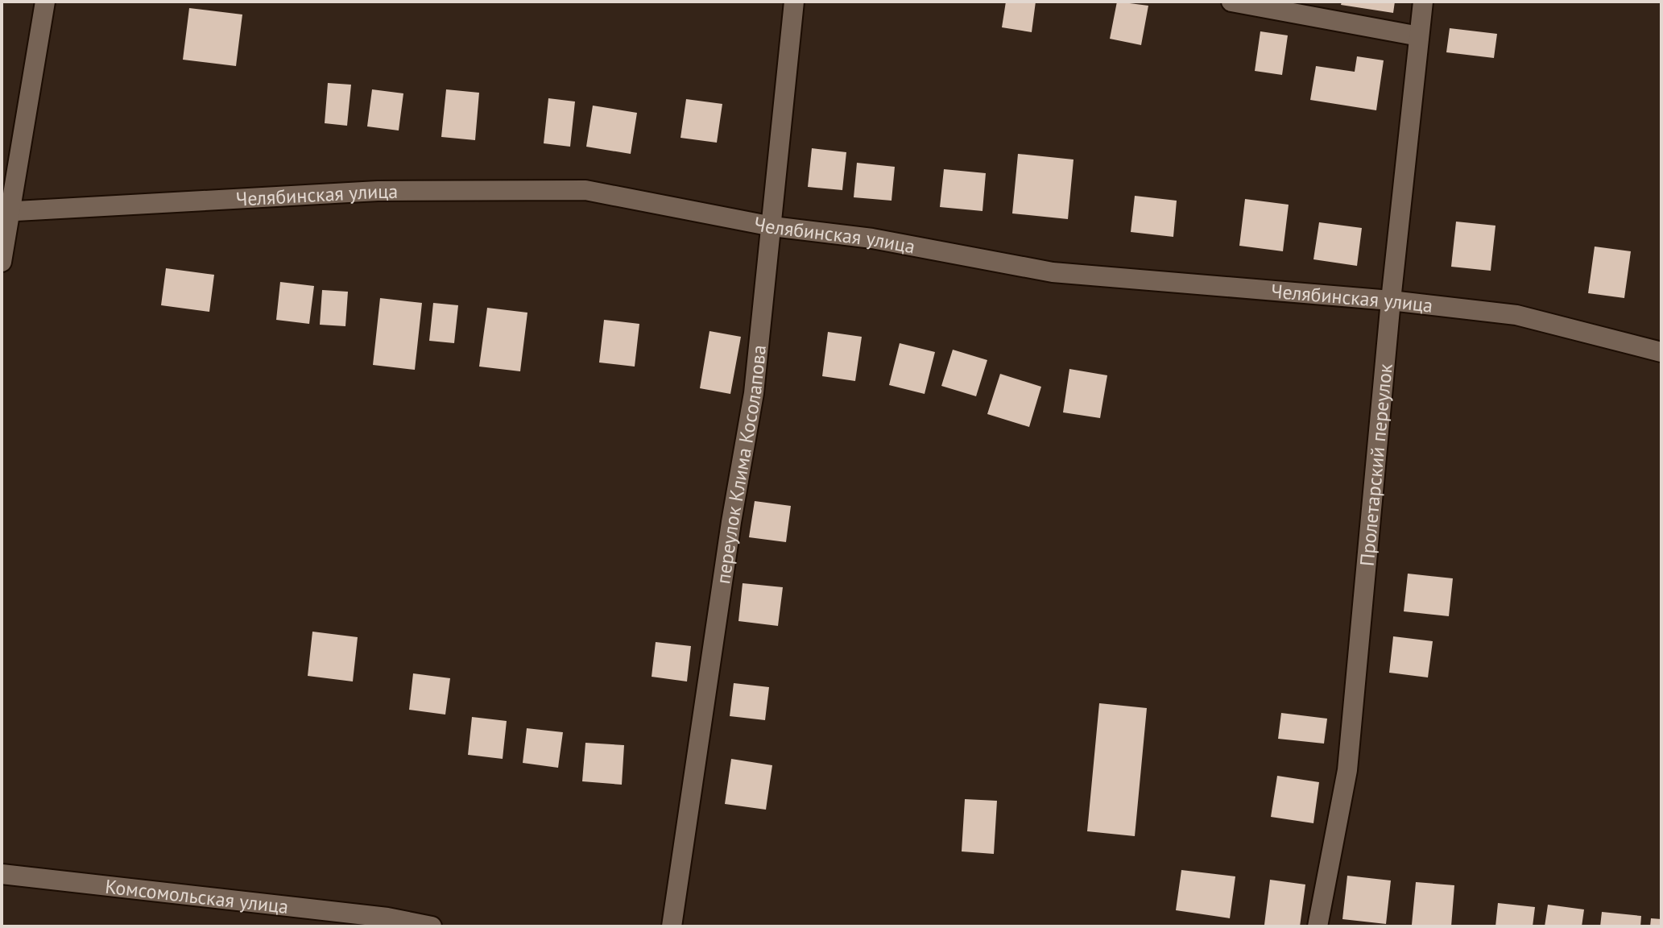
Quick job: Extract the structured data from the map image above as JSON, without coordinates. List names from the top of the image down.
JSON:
{
  "streets": {
    "street": [
      "Челябинская улица",
      "переулок Клима Косолапова",
      "Пролетарский переулок",
      "Комсомольская улица"
    ]
  },
  "crossings": [
    ["Челябинская улица", "переулок Клима Косолапова"],
    ["Челябинская улица", "Пролетарский переулок"]
  ]
}
